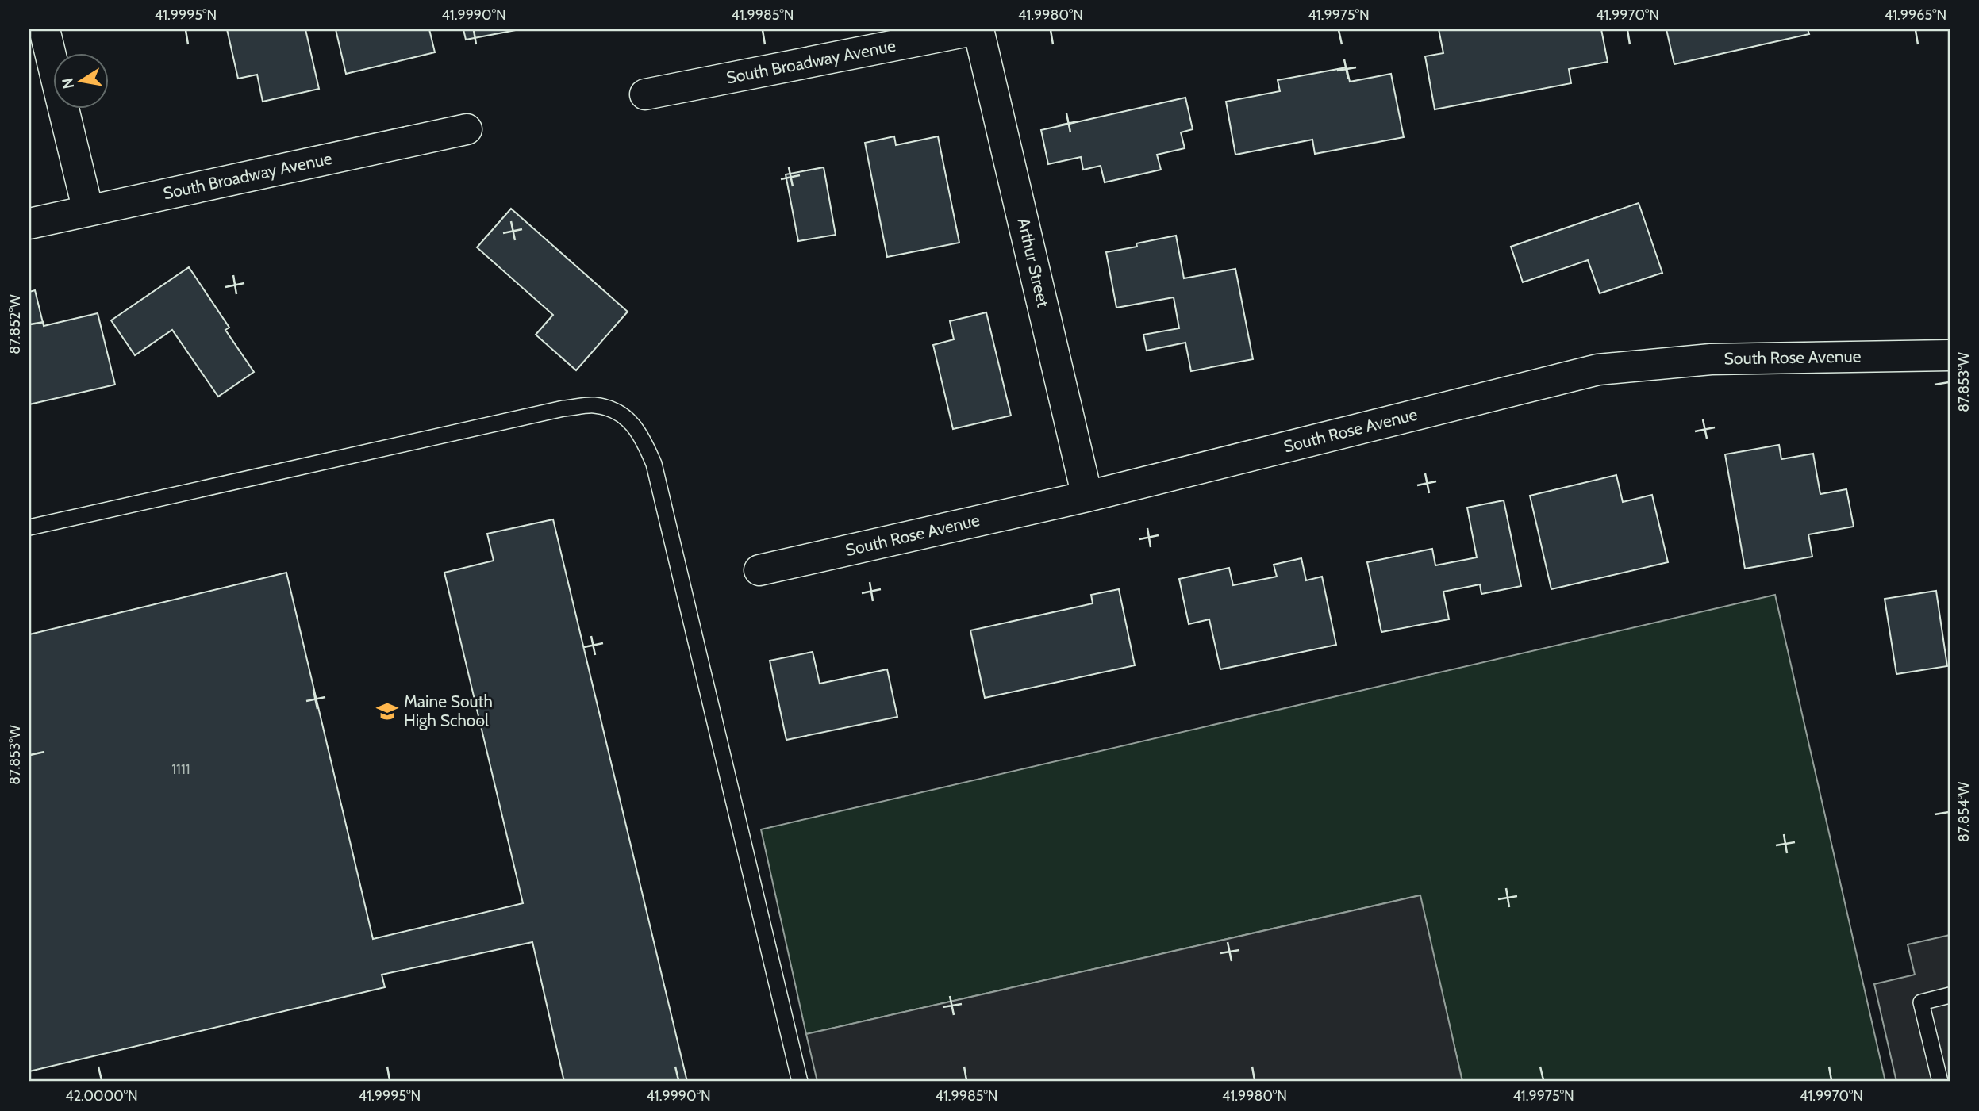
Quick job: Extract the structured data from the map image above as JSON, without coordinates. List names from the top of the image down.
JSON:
{
  "streets": {
    "street": ["South Broadway Avenue", "Arthur Street", "South Rose Avenue"]
  },
  "crossings": [
    ["South Broadway Avenue", "Arthur Street"],
    ["Arthur Street", "South Rose Avenue"]
  ],
  "places": {
    "school or university": ["Maine South High School"]
  },
  "house_numbers": ["1111"],
  "north": "left",
  "coordinates": [
    "41.9995°N",
    "41.9990°N",
    "41.9985°N",
    "41.9980°N",
    "41.9975°N",
    "41.9970°N",
    "41.9965°N",
    "87.852°W",
    "87.853°W",
    "87.854°W",
    "42.0000°N"
  ]
}
